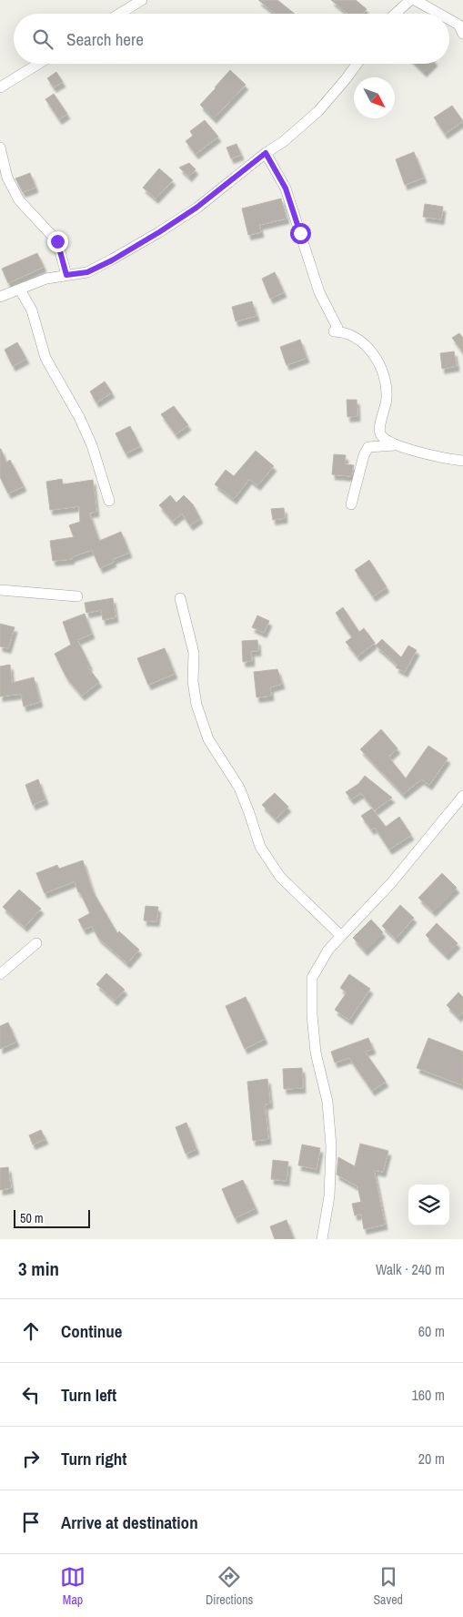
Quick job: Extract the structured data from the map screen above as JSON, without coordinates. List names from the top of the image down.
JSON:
{
  "scale_bar": "50 m",
  "north": "bottom right",
  "page": {
    "search": "Search here",
    "scale": "50 m",
    "heading": ["3 min", "Walk · 240 m"],
    "list": [
      ["Continue", "60 m"],
      ["Turn left", "160 m"],
      ["Turn right", "20 m"],
      "Arrive at destination"
    ],
    "nav": ["Map", "Directions", "Saved"]
  }
}
